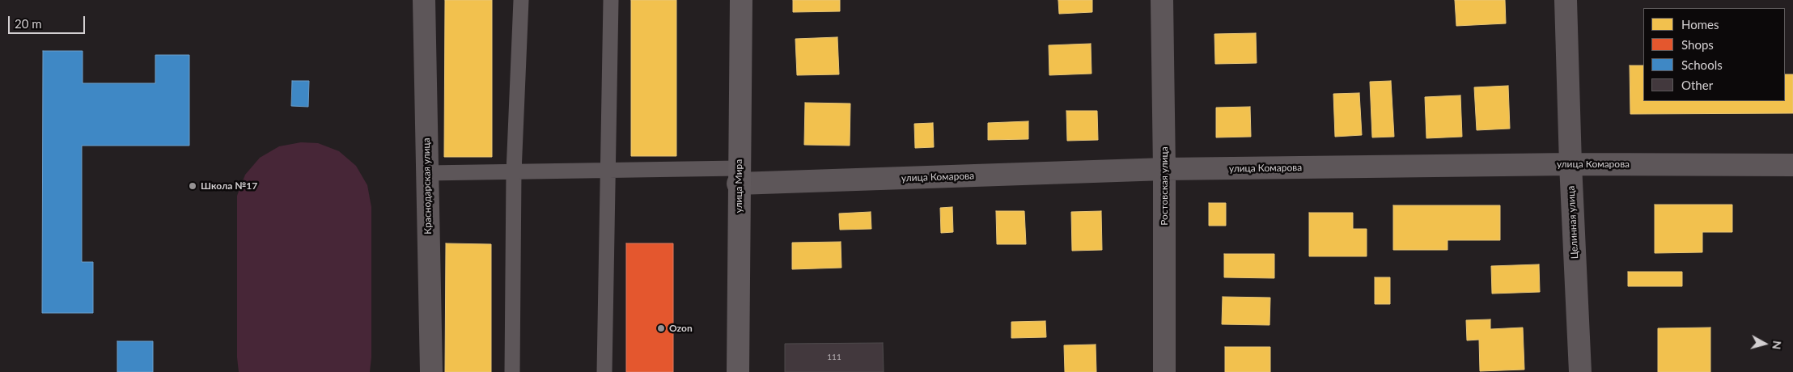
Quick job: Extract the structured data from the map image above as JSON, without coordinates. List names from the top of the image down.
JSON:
{
  "streets": {
    "main road": ["улица Мира"],
    "street": [
      "улица Комарова",
      "Краснодарская улица",
      "Ростовская улица",
      "Целинная улица"
    ]
  },
  "crossings": [
    ["улица Комарова", "улица Мира"],
    ["улица Комарова", "Ростовская улица"],
    ["улица Комарова", "Целинная улица"]
  ],
  "places": ["Школа №17", "Ozon"],
  "house_numbers": ["111"],
  "legend": [
    "Homes",
    "Shops",
    "Schools",
    "Other"
  ],
  "scale_bar": "20 m",
  "north": "right"
}
